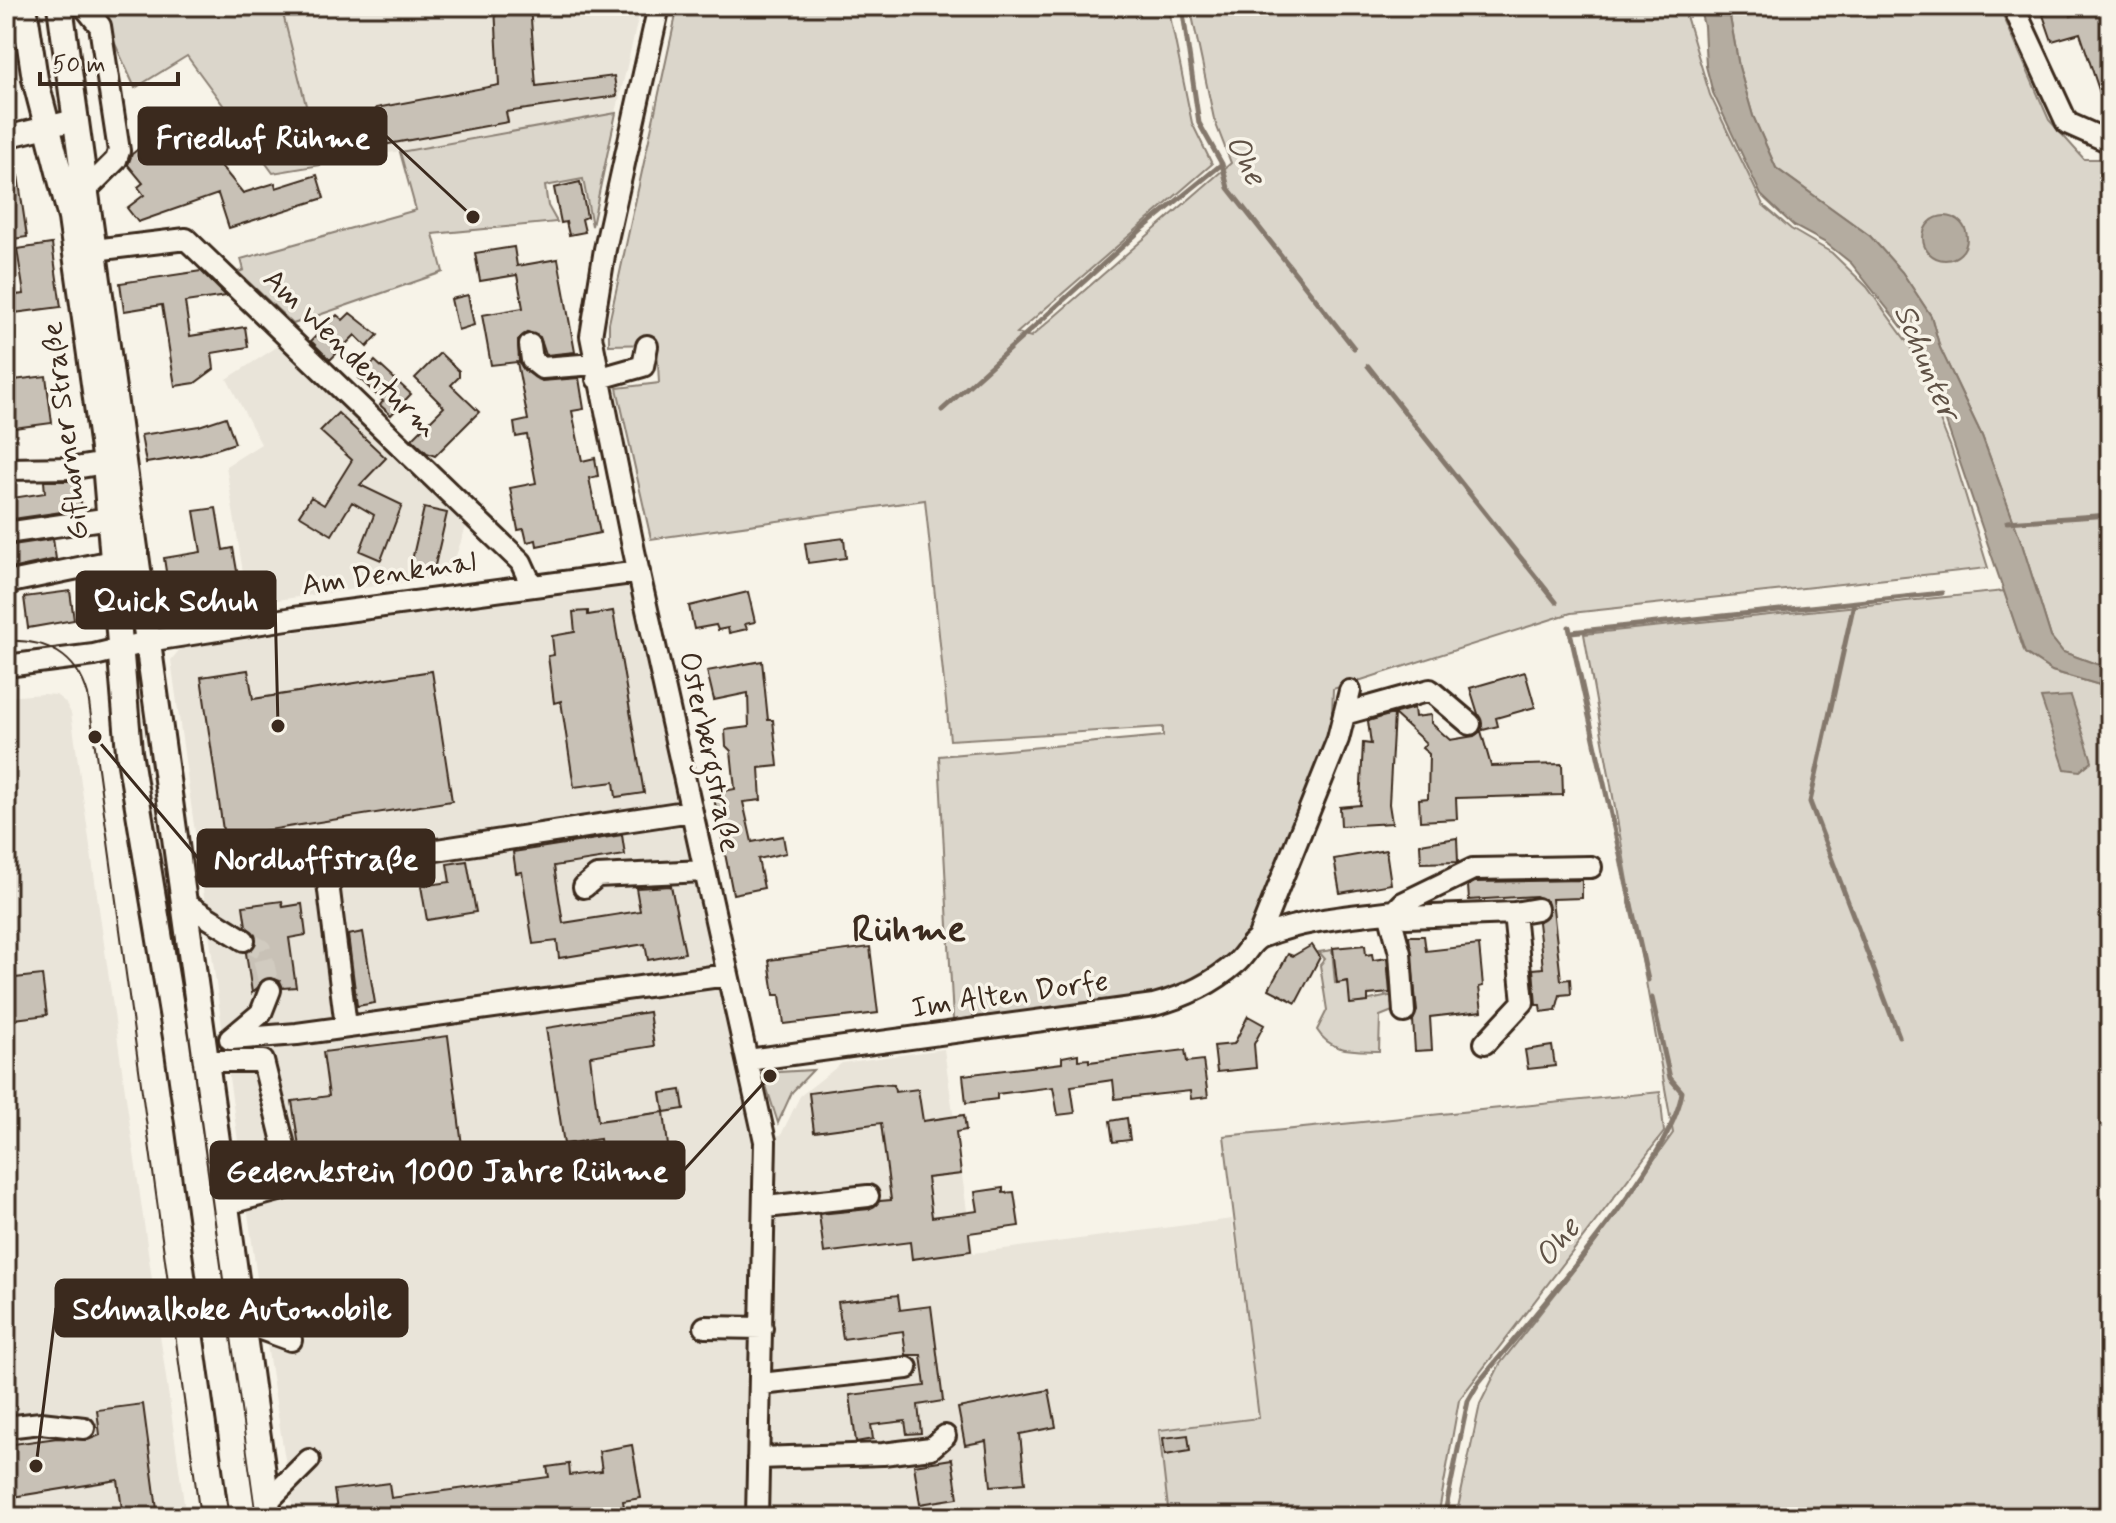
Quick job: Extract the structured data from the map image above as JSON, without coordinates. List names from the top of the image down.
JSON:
{
  "streets": {
    "main road": ["Gifhorner Straße"],
    "street": [
      "Am Wendenturm",
      "Am Denkmal",
      "Osterbergstraße",
      "Im Alten Dorfe"
    ]
  },
  "crossings": [
    ["Am Wendenturm", "Gifhorner Straße"],
    ["Am Wendenturm", "Am Denkmal"],
    ["Gifhorner Straße", "Am Denkmal"],
    ["Am Denkmal", "Osterbergstraße"],
    ["Osterbergstraße", "Im Alten Dorfe"]
  ],
  "districts": ["Rühme"],
  "water": ["Ohe", "Schunter"],
  "places": [
    "Friedhof Rühme",
    "Quick Schuh",
    "Nordhoffstraße",
    "Gedenkstein 1000 Jahre Rühme",
    "Schmalkoke Automobile"
  ],
  "scale_bar": "50 m"
}
